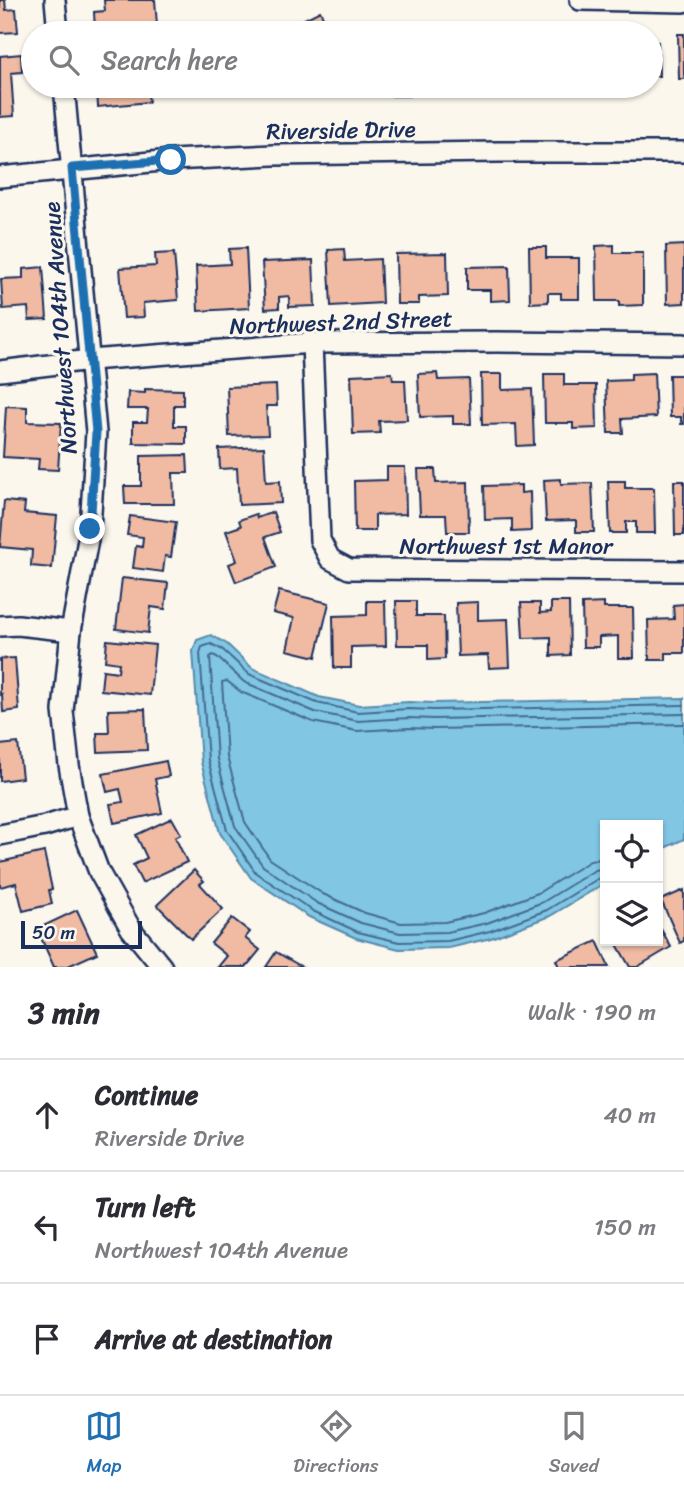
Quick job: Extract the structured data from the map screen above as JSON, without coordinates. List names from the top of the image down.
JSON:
{
  "streets": {
    "street": [
      "Riverside Drive",
      "Northwest 2nd Street",
      "Northwest 104th Avenue",
      "Northwest 1st Manor"
    ]
  },
  "crossings": [
    ["Riverside Drive", "Northwest 104th Avenue"],
    ["Northwest 2nd Street", "Northwest 104th Avenue"],
    ["Northwest 2nd Street", "Northwest 1st Manor"]
  ],
  "scale_bar": "50 m",
  "page": {
    "search": "Search here",
    "scale": "50 m",
    "heading": ["3 min", "Walk · 190 m"],
    "list": [
      ["Continue", "Riverside Drive", "40 m"],
      ["Turn left", "Northwest 104th Avenue", "150 m"],
      "Arrive at destination"
    ],
    "nav": ["Map", "Directions", "Saved"]
  }
}
